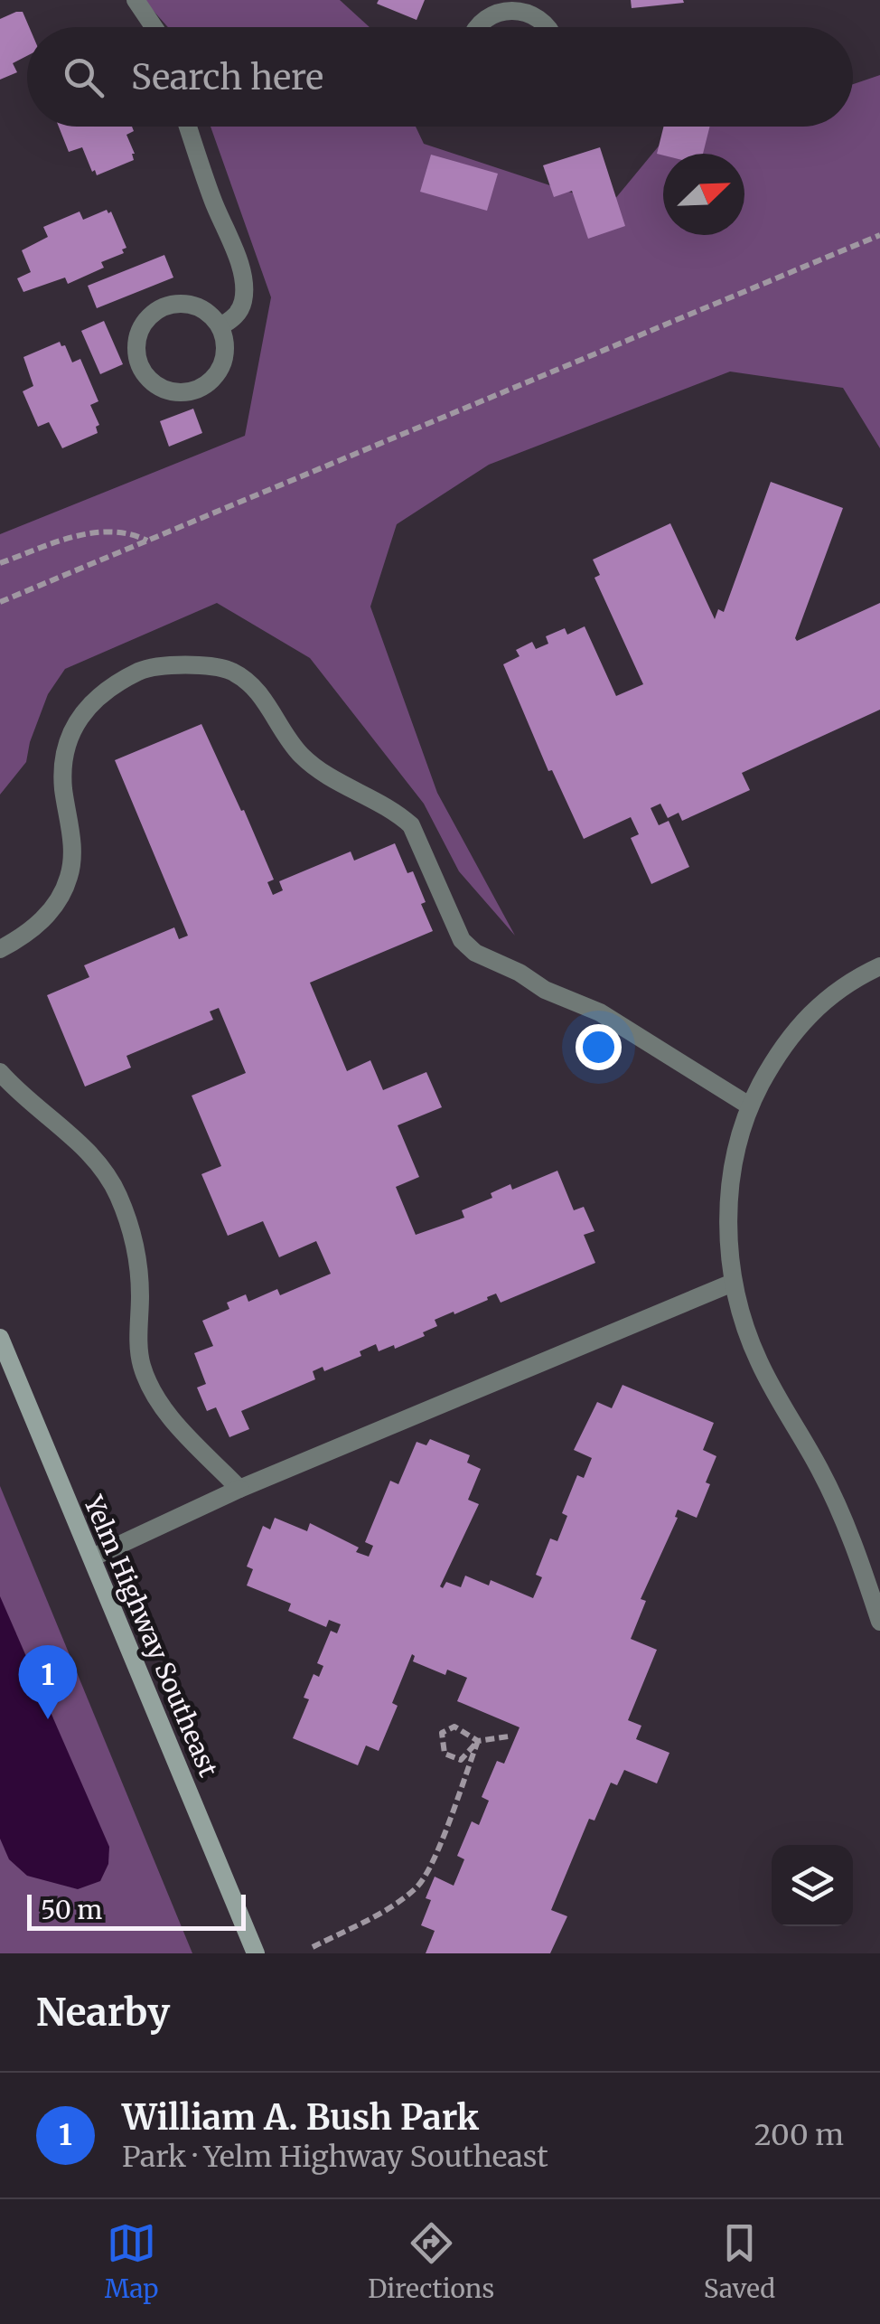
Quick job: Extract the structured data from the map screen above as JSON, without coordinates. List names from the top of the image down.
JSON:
{
  "streets": {
    "main road": ["Yelm Highway Southeast"]
  },
  "scale_bar": "50 m",
  "north": "top right",
  "page": {
    "search": "Search here",
    "pins": "1",
    "scale": "50 m",
    "heading": "Nearby",
    "list": [
      {
        "mark": "1",
        "name": "William A. Bush Park",
        "note": "Park · Yelm Highway Southeast",
        "value": "200 m"
      }
    ],
    "nav": ["Map", "Directions", "Saved"]
  }
}
